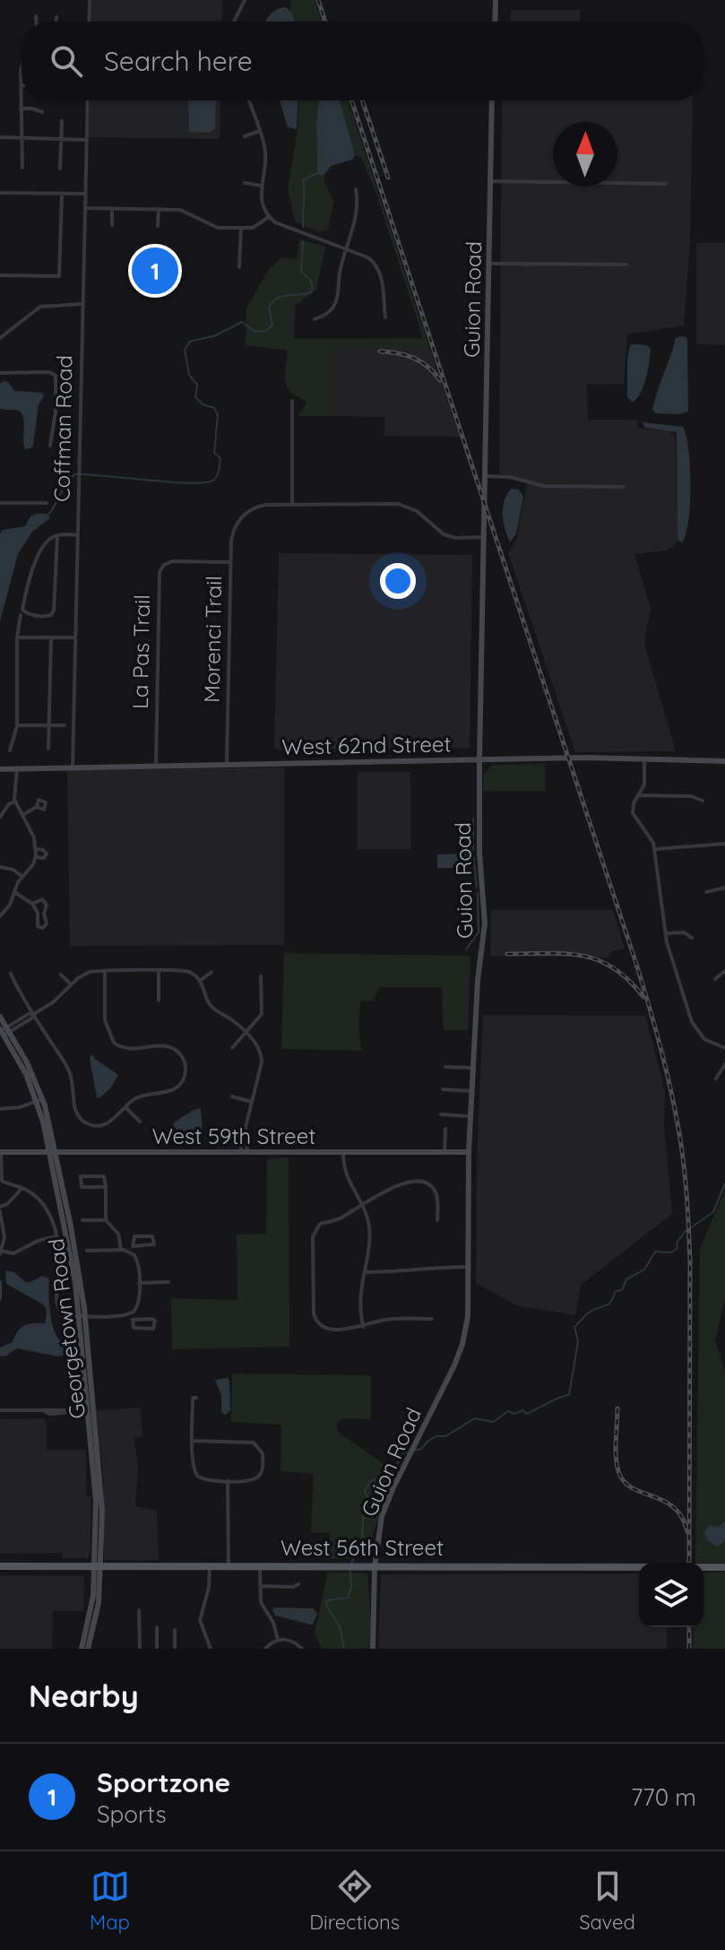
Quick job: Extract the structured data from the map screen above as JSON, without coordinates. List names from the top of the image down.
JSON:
{
  "streets": {
    "main road": ["West 56th Street"],
    "street": [
      "Guion Road",
      "Coffman Road",
      "Morenci Trail",
      "La Pas Trail",
      "West 62nd Street",
      "West 59th Street",
      "Georgetown Road"
    ]
  },
  "crossings": [
    ["Guion Road", "West 62nd Street"],
    ["Guion Road", "West 59th Street"],
    ["Guion Road", "West 56th Street"],
    ["Coffman Road", "West 62nd Street"],
    ["Morenci Trail", "La Pas Trail"],
    ["Morenci Trail", "West 62nd Street"],
    ["La Pas Trail", "West 62nd Street"],
    ["West 59th Street", "Georgetown Road"],
    ["Georgetown Road", "West 56th Street"]
  ],
  "north": "top",
  "page": {
    "search": "Search here",
    "pins": "1",
    "heading": "Nearby",
    "list": [
      {
        "mark": "1",
        "name": "Sportzone",
        "note": "Sports",
        "value": "770 m"
      }
    ],
    "nav": ["Map", "Directions", "Saved"]
  }
}
